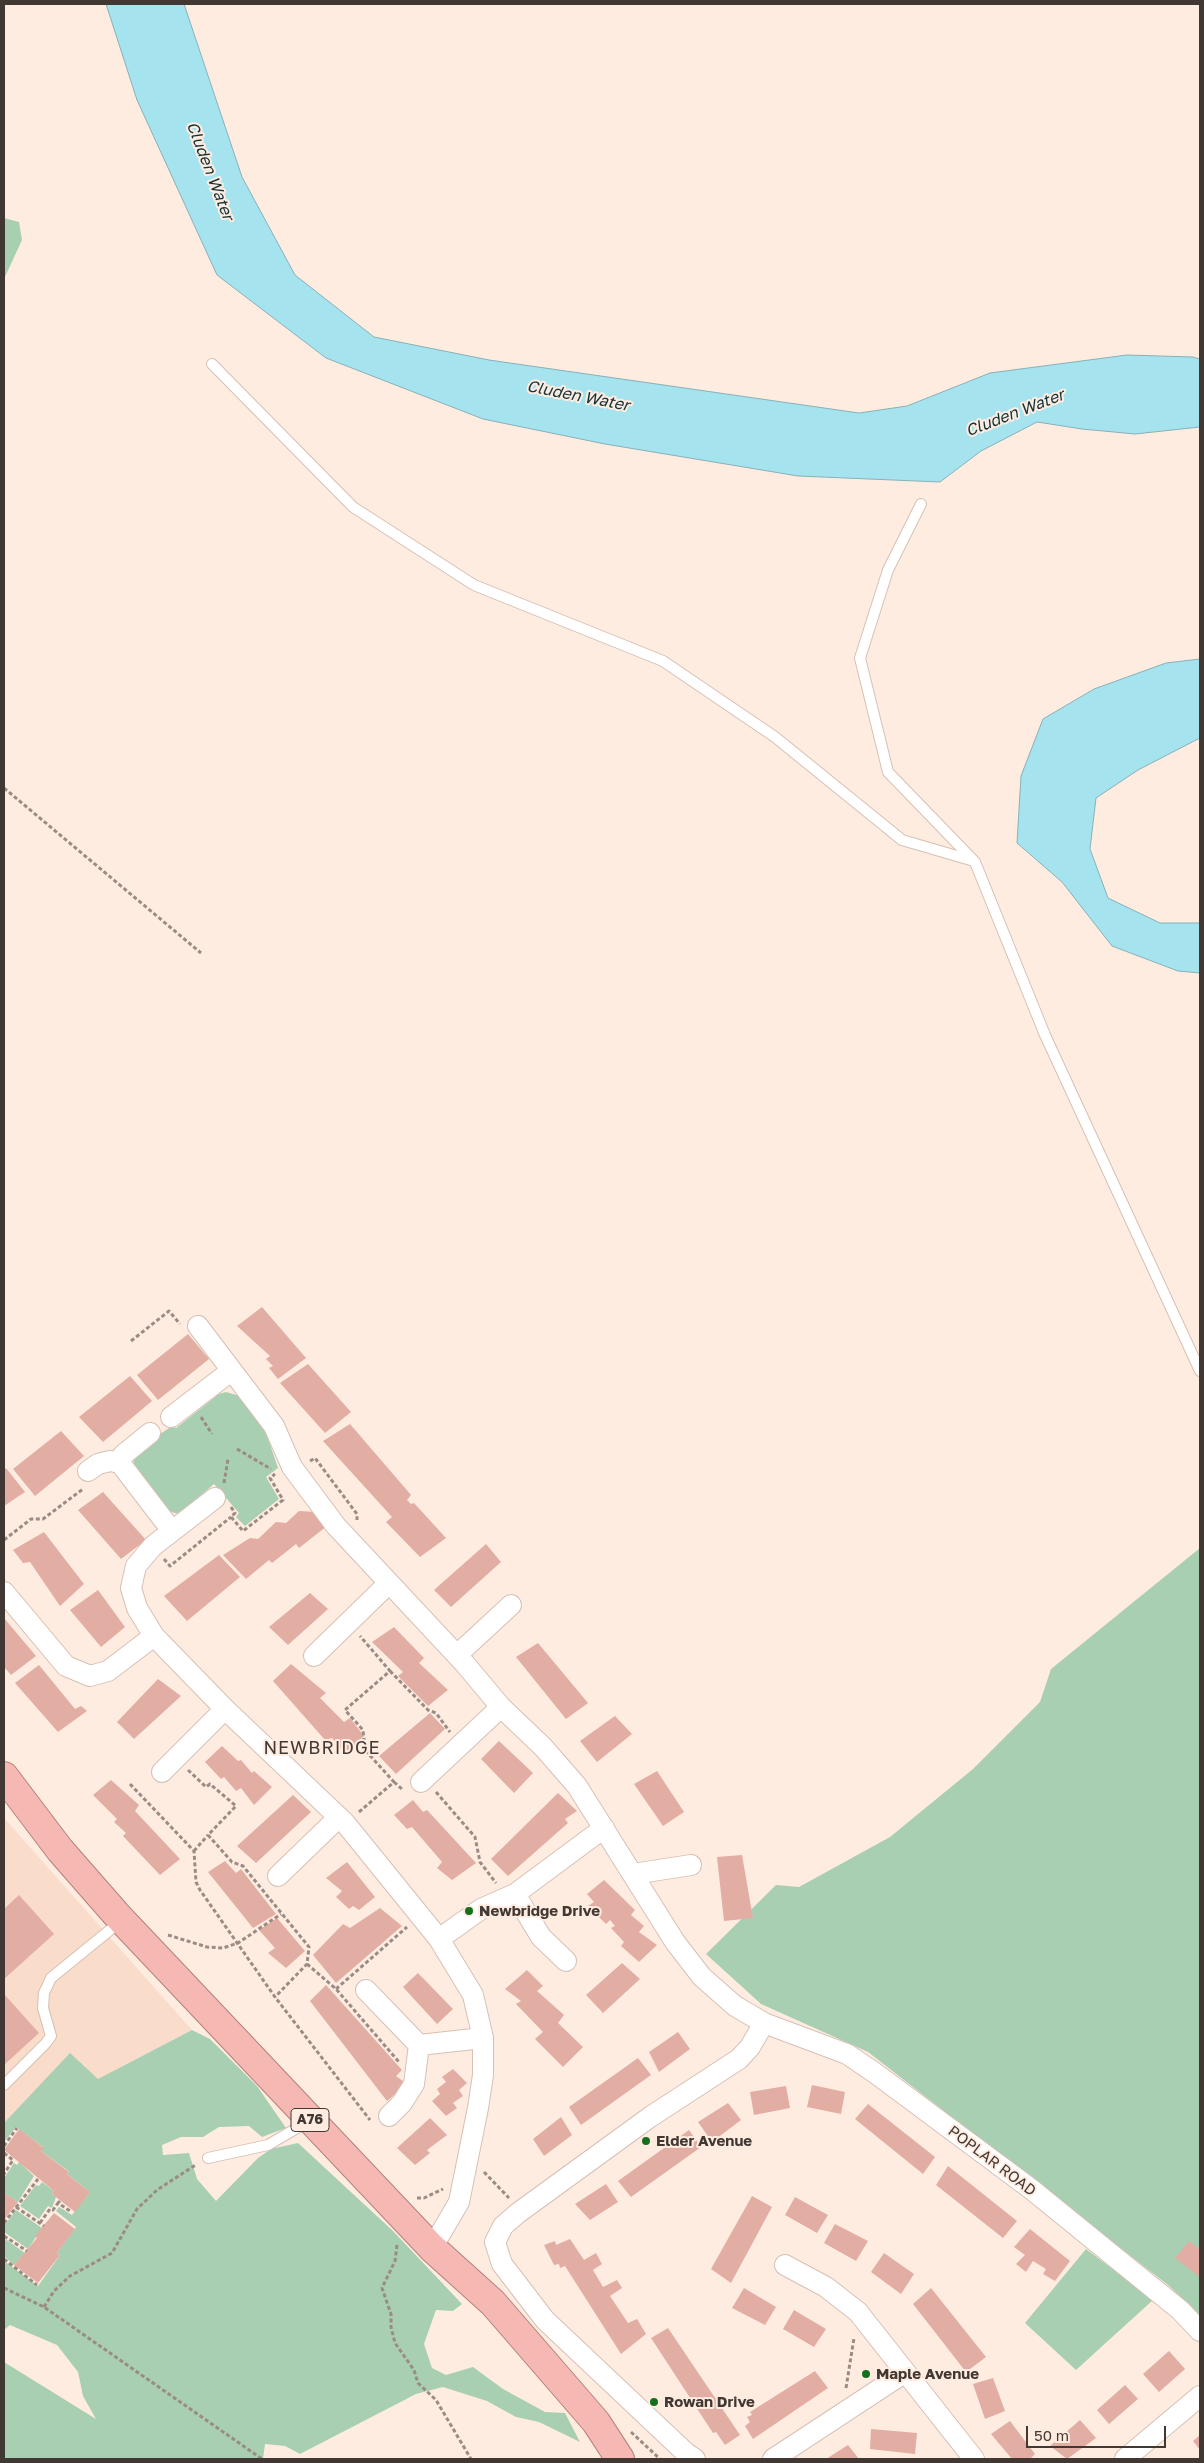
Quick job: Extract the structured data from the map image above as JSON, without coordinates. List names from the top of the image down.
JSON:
{
  "streets": {
    "highway": ["A76"],
    "street": ["POPLAR ROAD"]
  },
  "districts": ["NEWBRIDGE"],
  "water": ["Cluden Water"],
  "places": [
    "Newbridge Drive",
    "Elder Avenue",
    "Maple Avenue",
    "Rowan Drive"
  ],
  "scale_bar": "50 m"
}
